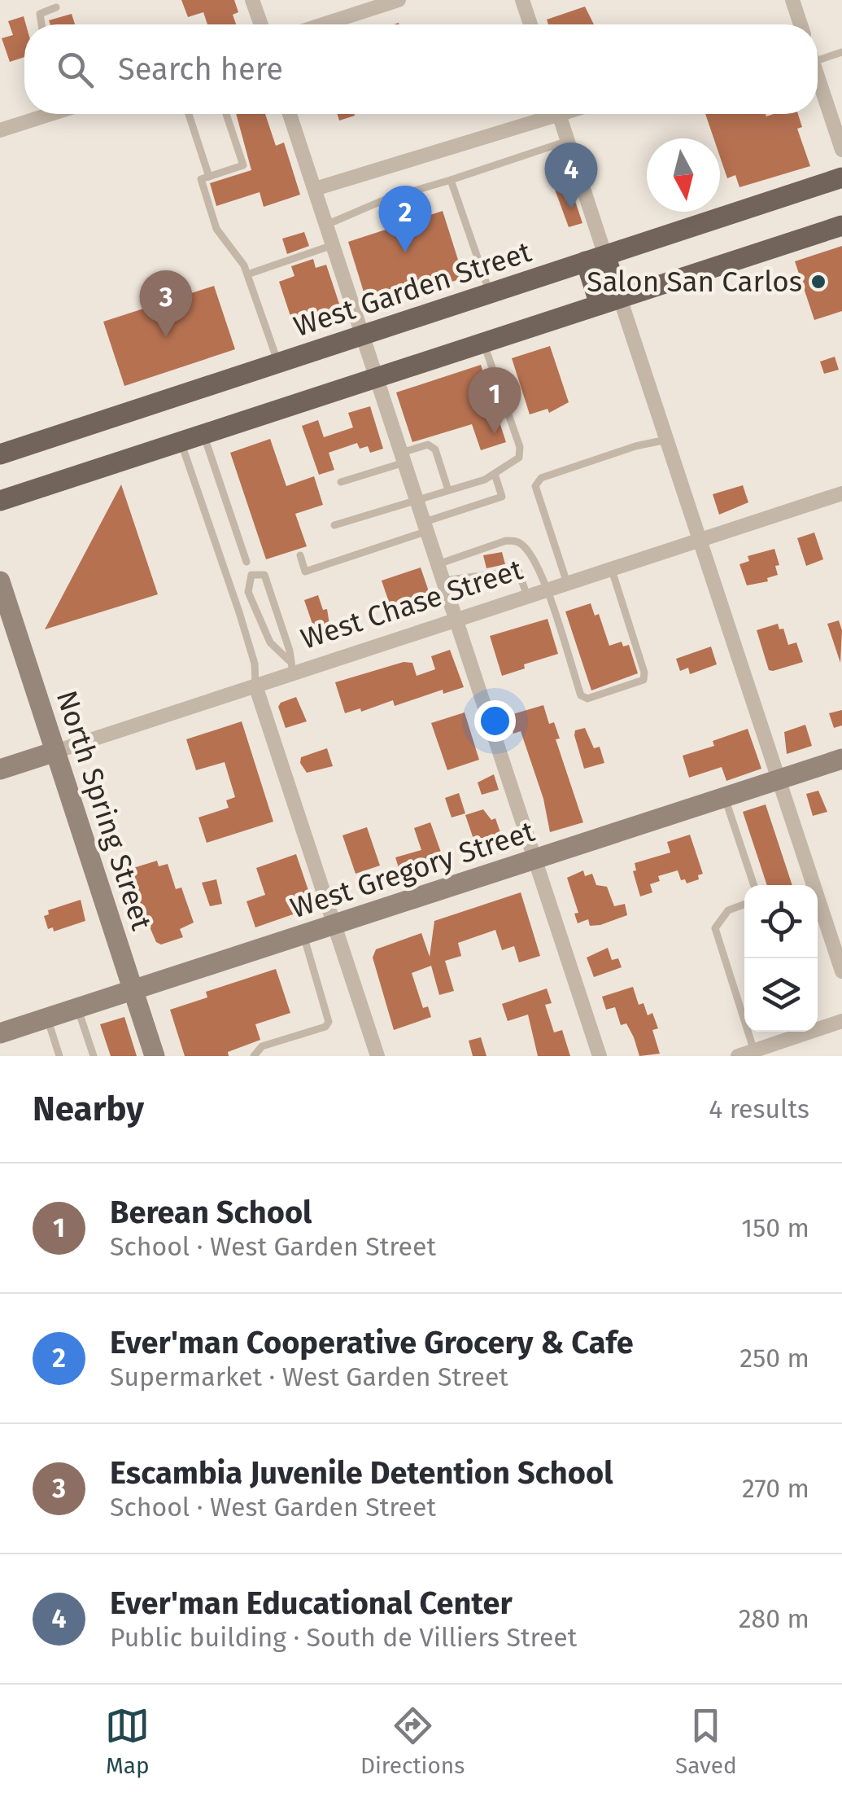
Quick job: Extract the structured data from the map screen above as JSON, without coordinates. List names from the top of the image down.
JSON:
{
  "streets": {
    "main road": ["West Garden Street"],
    "street": ["West Chase Street", "North Spring Street", "West Gregory Street"]
  },
  "crossings": [
    ["West Chase Street", "North Spring Street"],
    ["North Spring Street", "West Gregory Street"]
  ],
  "places": ["Salon San Carlos"],
  "north": "bottom",
  "page": {
    "search": "Search here",
    "pins": [
      "4",
      "2",
      "3",
      "1"
    ],
    "heading": ["Nearby", "4 results"],
    "list": [
      {
        "mark": "1",
        "name": "Berean School",
        "note": "School · West Garden Street",
        "value": "150 m"
      },
      {
        "mark": "2",
        "name": "Ever'man Cooperative Grocery & Cafe",
        "note": "Supermarket · West Garden Street",
        "value": "250 m"
      },
      {
        "mark": "3",
        "name": "Escambia Juvenile Detention School",
        "note": "School · West Garden Street",
        "value": "270 m"
      },
      {
        "mark": "4",
        "name": "Ever'man Educational Center",
        "note": "Public building · South de Villiers Street",
        "value": "280 m"
      }
    ],
    "nav": ["Map", "Directions", "Saved"]
  }
}
